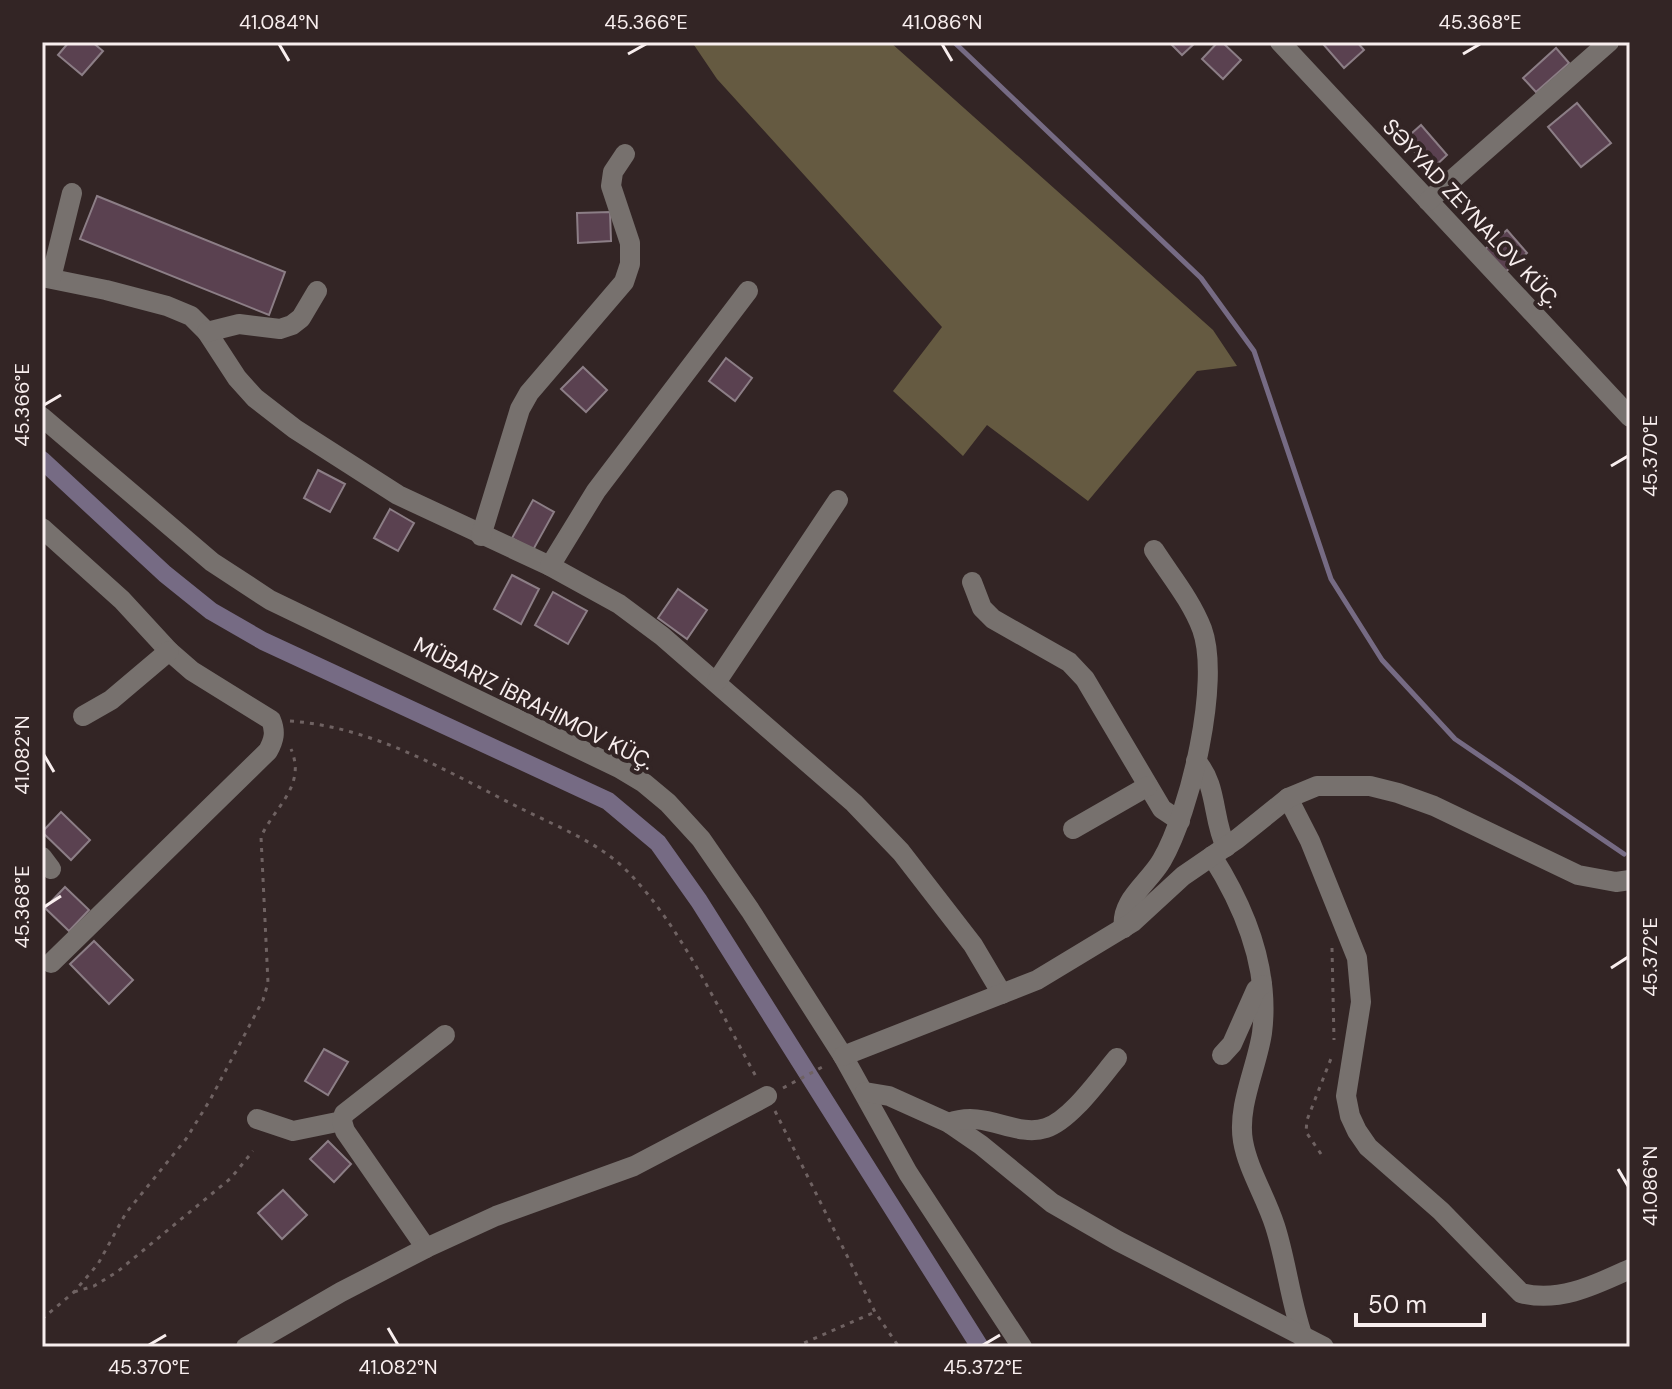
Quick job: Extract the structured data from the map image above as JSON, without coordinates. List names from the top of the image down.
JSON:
{
  "streets": {
    "street": ["SƏYYAD ZEYNALOV KÜÇ.", "MÜBARIZ İBRAHIMOV KÜÇ."]
  },
  "scale_bar": "50 m",
  "coordinates": [
    "41.084°N",
    "45.366°E",
    "41.086°N",
    "45.368°E",
    "45.370°E",
    "41.082°N",
    "45.372°E"
  ]
}
